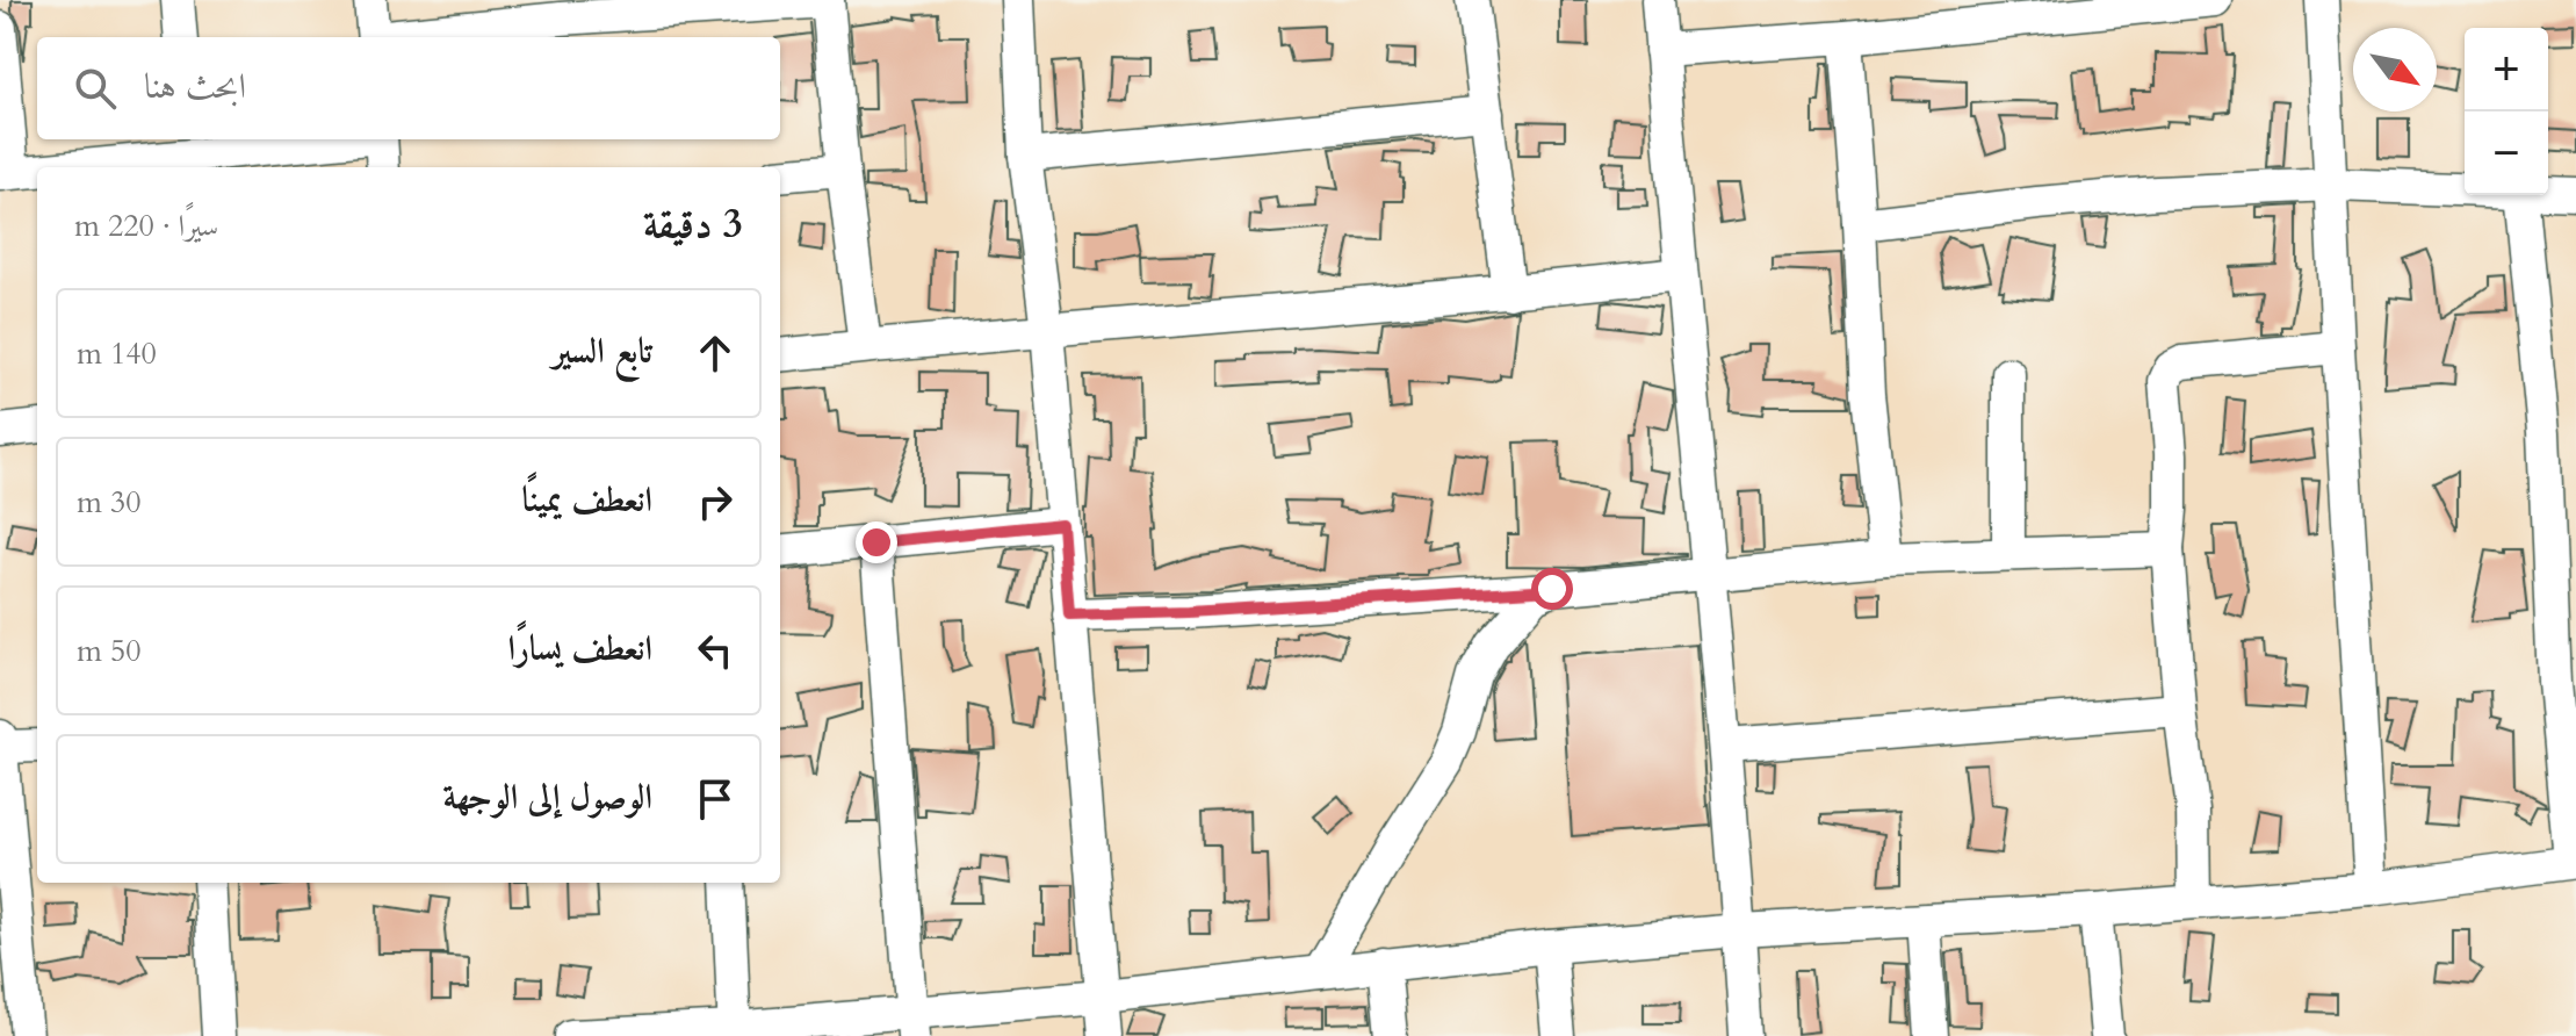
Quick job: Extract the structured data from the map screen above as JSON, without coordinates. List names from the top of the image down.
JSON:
{
  "north": "bottom right",
  "page": {
    "map_buttons": ["+", "−"],
    "search": "ابحث هنا",
    "heading": ["3 دقيقة", "سيرًا · 220 m"],
    "list": [
      ["تابع السير", "140 m"],
      ["انعطف يمينًا", "30 m"],
      ["انعطف يسارًا", "50 m"],
      "الوصول إلى الوجهة"
    ]
  }
}
